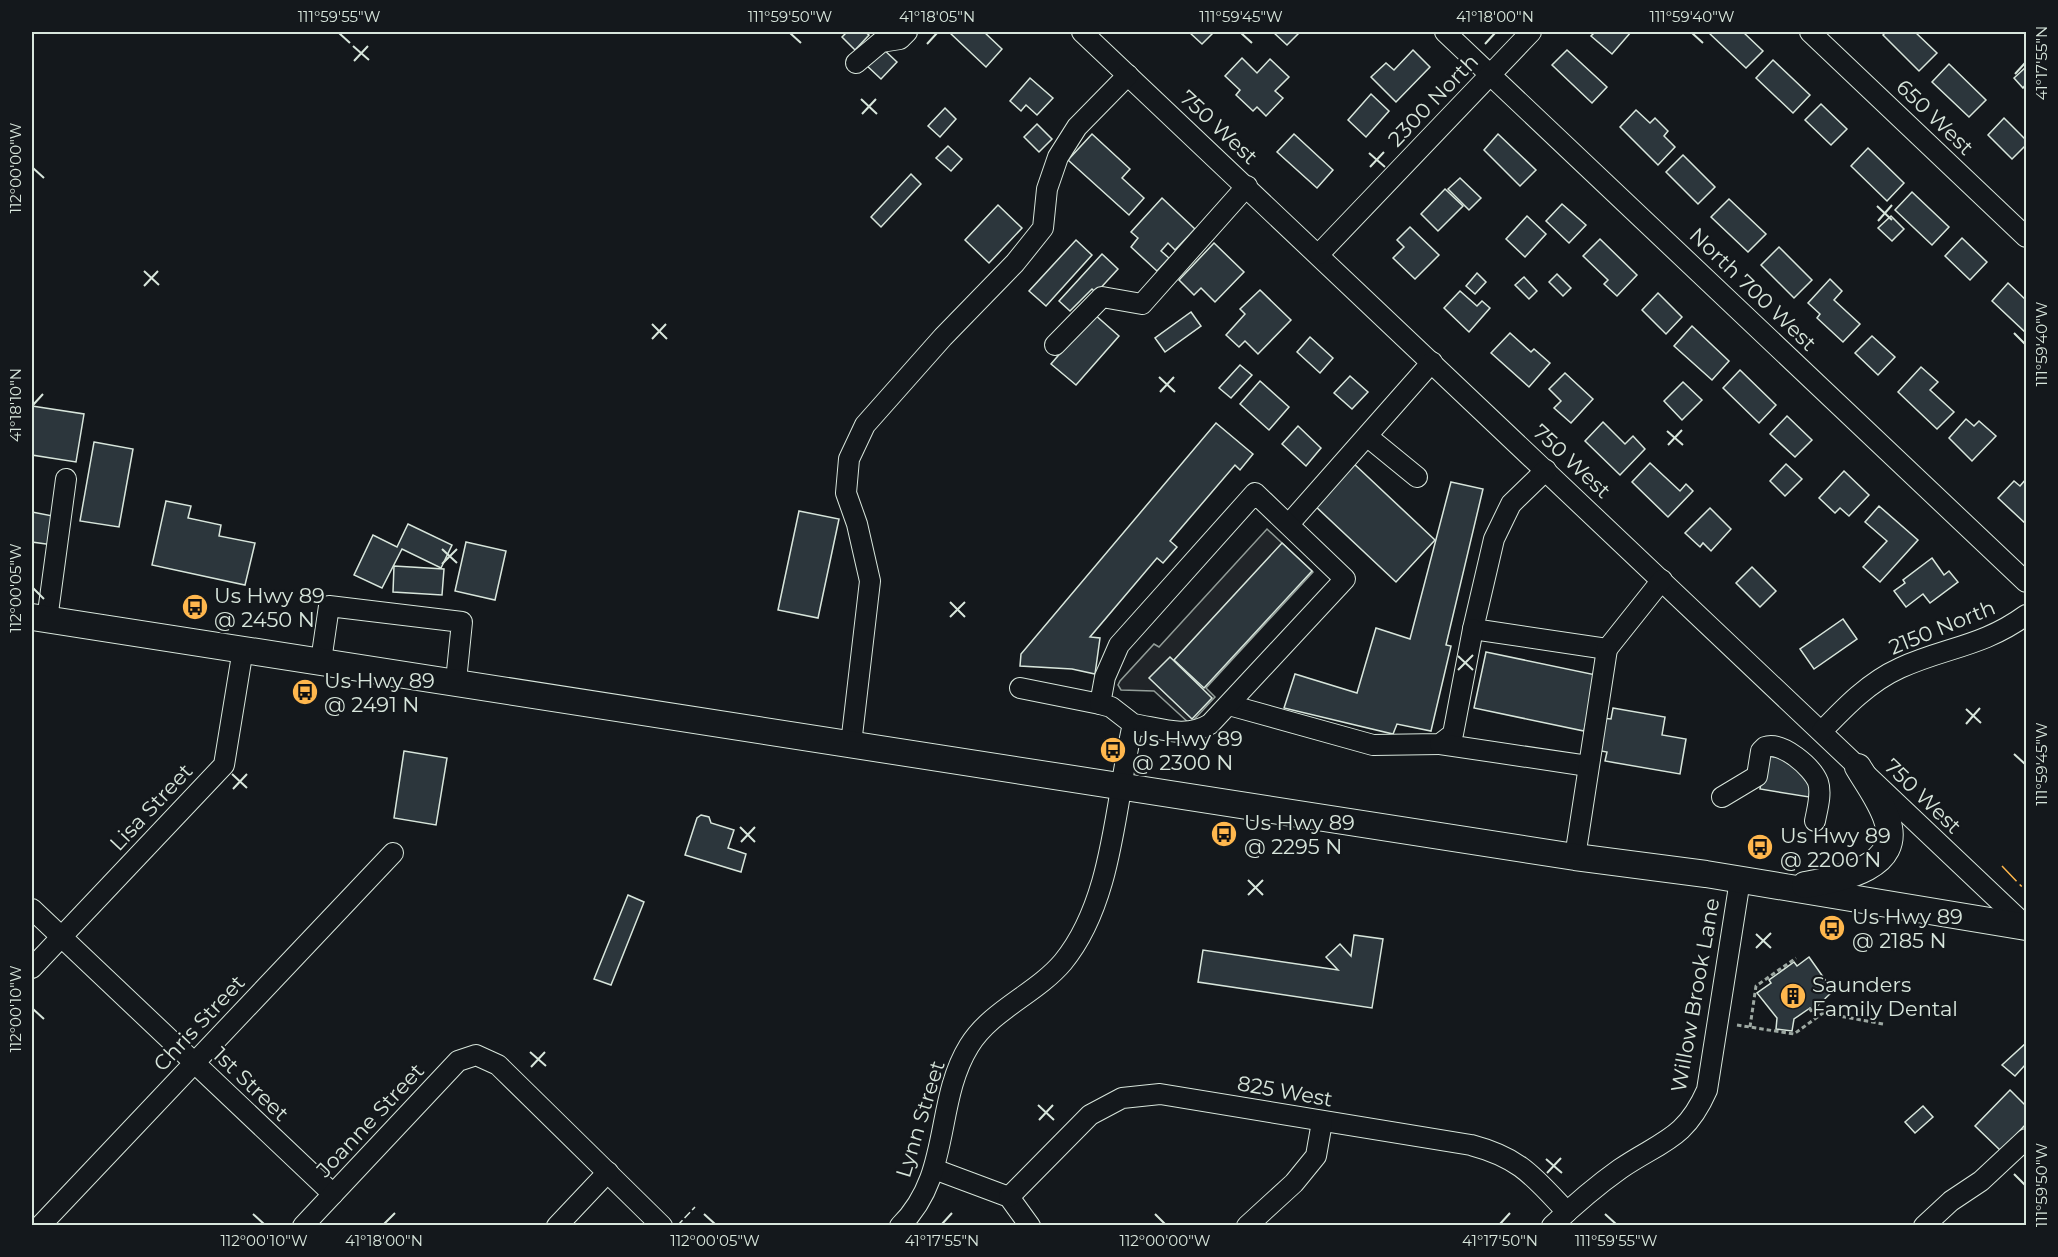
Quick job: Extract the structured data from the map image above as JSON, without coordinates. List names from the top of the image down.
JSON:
{
  "streets": {
    "street": [
      "2300 North",
      "650 West",
      "750 West",
      "North 700 West",
      "2150 North",
      "Lisa Street",
      "Willow Brook Lane",
      "Chris Street",
      "1st Street",
      "825 West",
      "Lynn Street",
      "Joanne Street"
    ]
  },
  "crossings": [
    ["2300 North", "750 West"],
    ["2300 North", "North 700 West"],
    ["750 West", "2150 North"],
    ["Lisa Street", "1st Street"],
    ["Willow Brook Lane", "825 West"],
    ["Chris Street", "1st Street"],
    ["1st Street", "Joanne Street"]
  ],
  "places": {
    "bus stop": [
      "Us Hwy 89 @ 2450 N",
      "Us Hwy 89 @ 2491 N",
      "Us Hwy 89 @ 2300 N",
      "Us Hwy 89 @ 2295 N",
      "Us Hwy 89 @ 2200 N",
      "Us Hwy 89 @ 2185 N"
    ],
    "building": ["Saunders Family Dental"]
  },
  "coordinates": [
    "111°59'55\"W",
    "111°59'50\"W",
    "41°18'05\"N",
    "111°59'45\"W",
    "41°18'00\"N",
    "111°59'40\"W",
    "41°17'55\"N",
    "112°00'00\"W",
    "41°18'10\"N",
    "112°00'05\"W",
    "112°00'10\"W",
    "41°17'50\"N"
  ]
}
